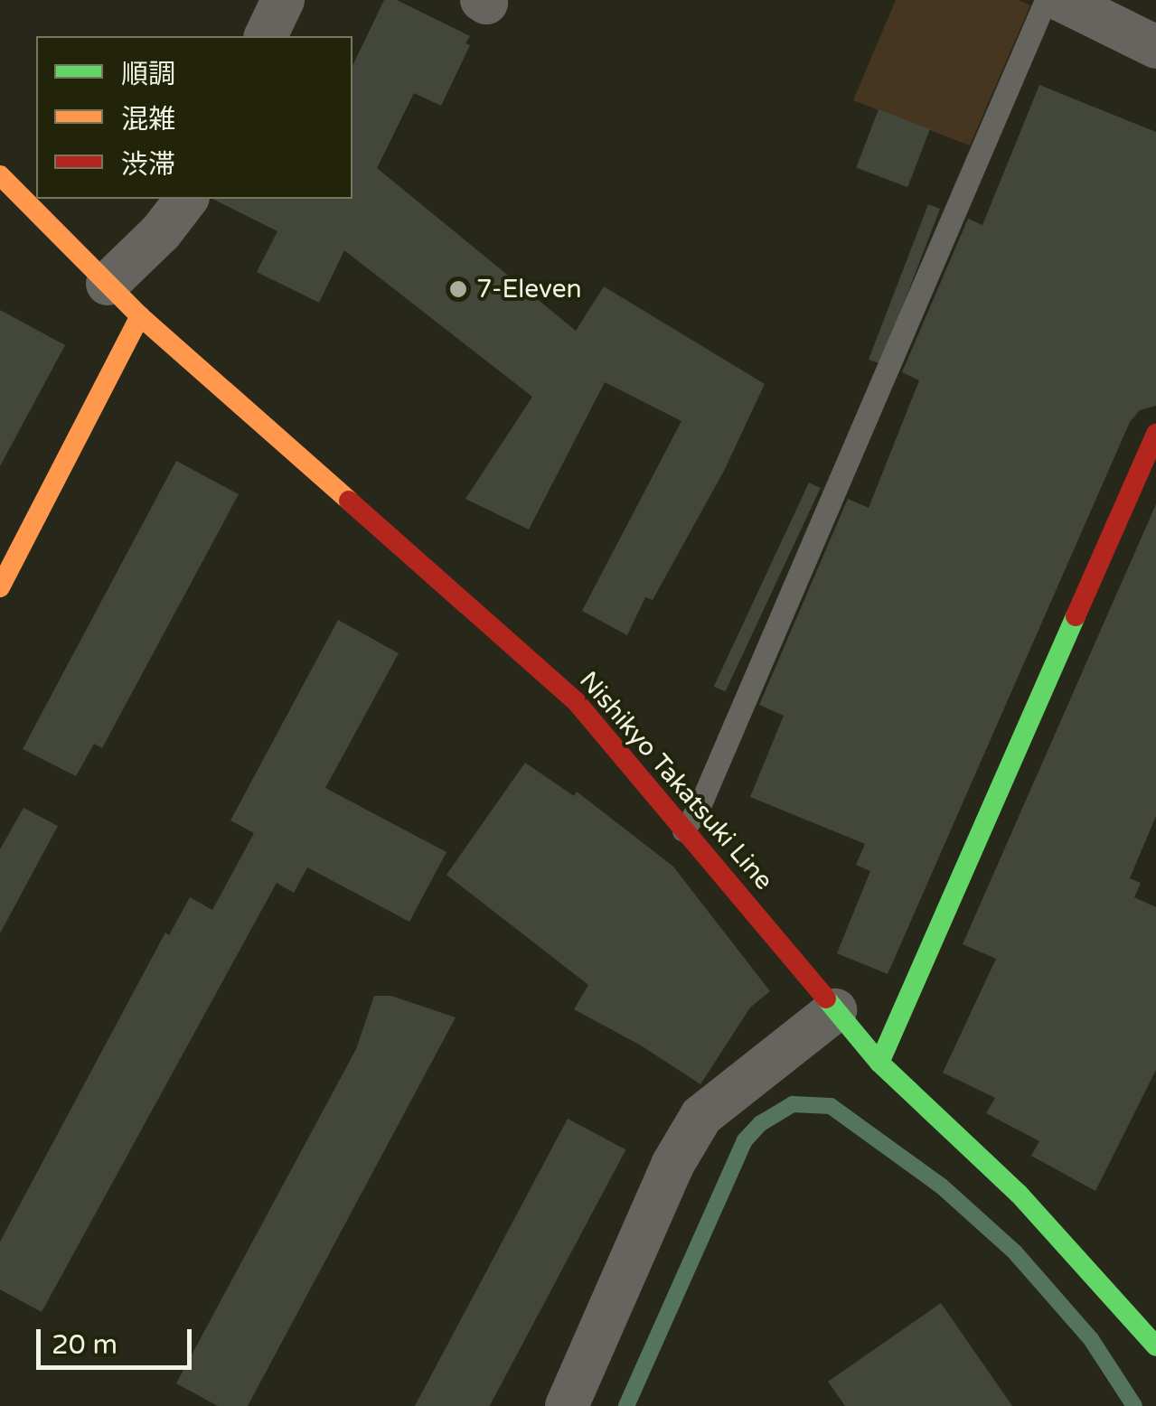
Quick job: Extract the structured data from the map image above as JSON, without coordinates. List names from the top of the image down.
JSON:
{
  "streets": {
    "main road": ["Nishikyo Takatsuki Line"]
  },
  "places": ["7-Eleven"],
  "legend": ["順調", "混雑", "渋滞"],
  "scale_bar": "20 m"
}
